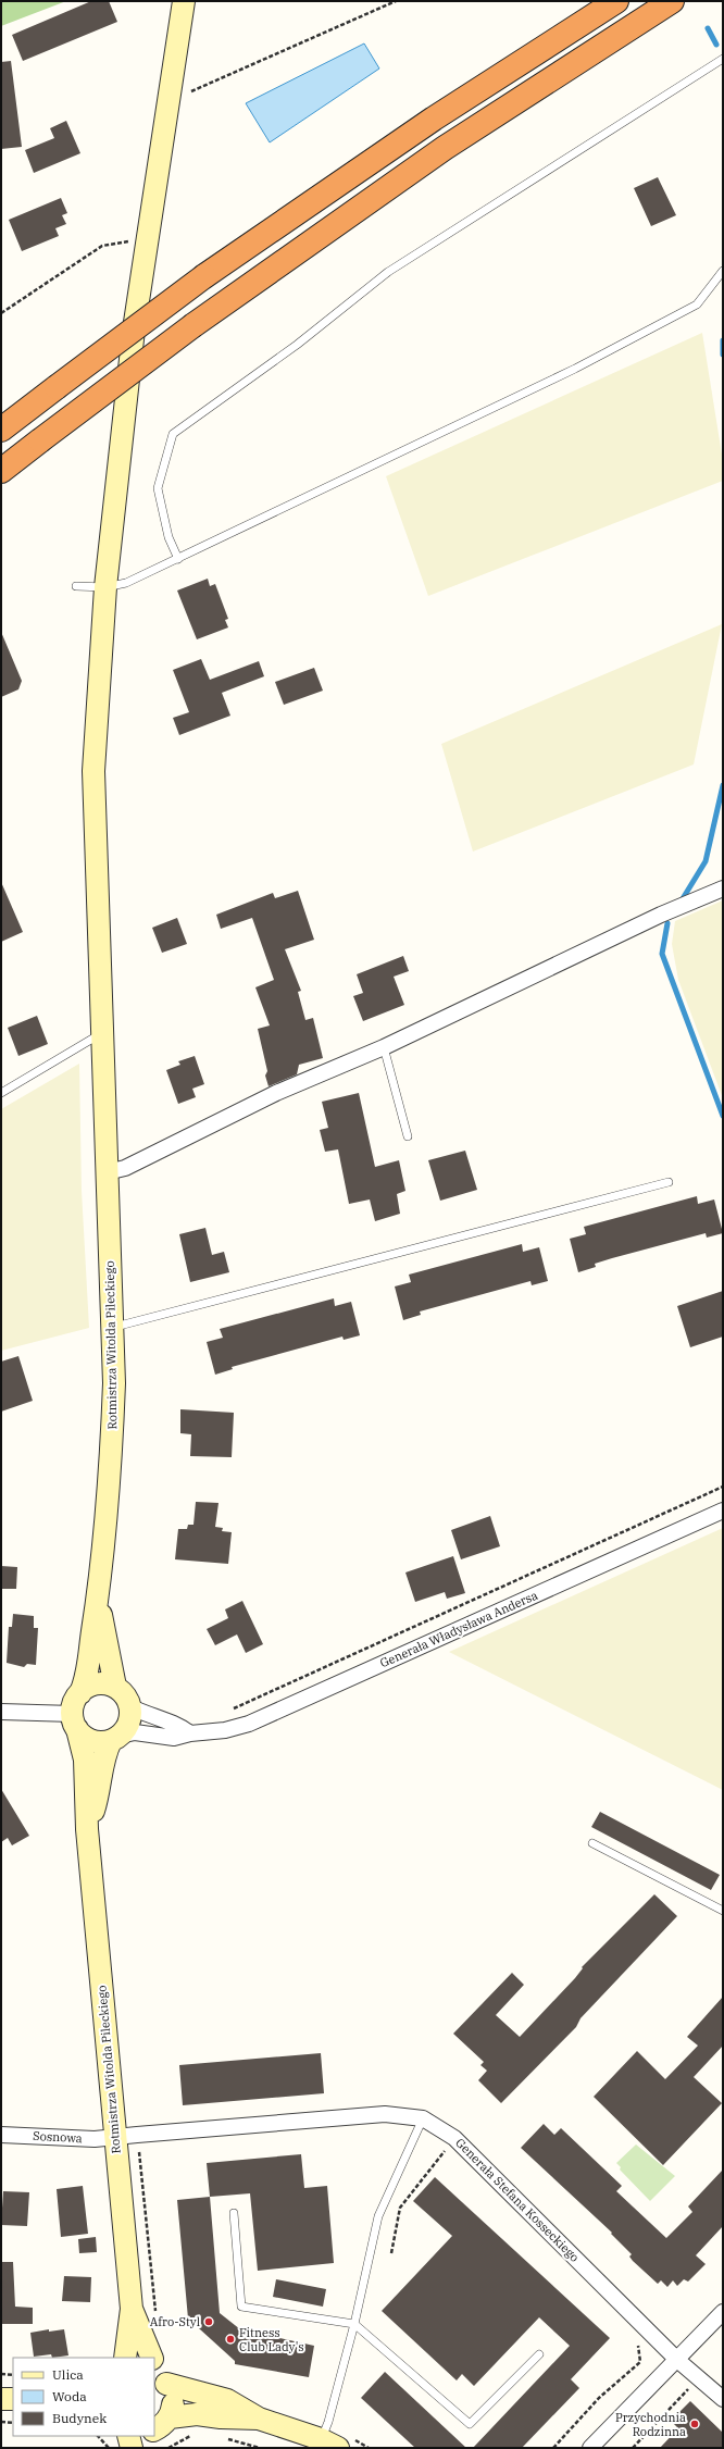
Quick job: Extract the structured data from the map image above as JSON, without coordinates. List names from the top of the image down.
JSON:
{
  "streets": {
    "street": [
      "Rotmistrza Witolda Pileckiego",
      "Generała Władysława Andersa",
      "Sosnowa",
      "Generała Stefana Kosseckiego"
    ]
  },
  "crossings": [
    ["Rotmistrza Witolda Pileckiego", "Generała Władysława Andersa"],
    ["Rotmistrza Witolda Pileckiego", "Sosnowa"],
    ["Rotmistrza Witolda Pileckiego", "Generała Stefana Kosseckiego"],
    ["Sosnowa", "Generała Stefana Kosseckiego"]
  ],
  "places": ["Afro-Styl", "Fitness Club Lady's", "Przychodnia Rodzinna"],
  "legend": ["Ulica", "Woda", "Budynek"]
}
